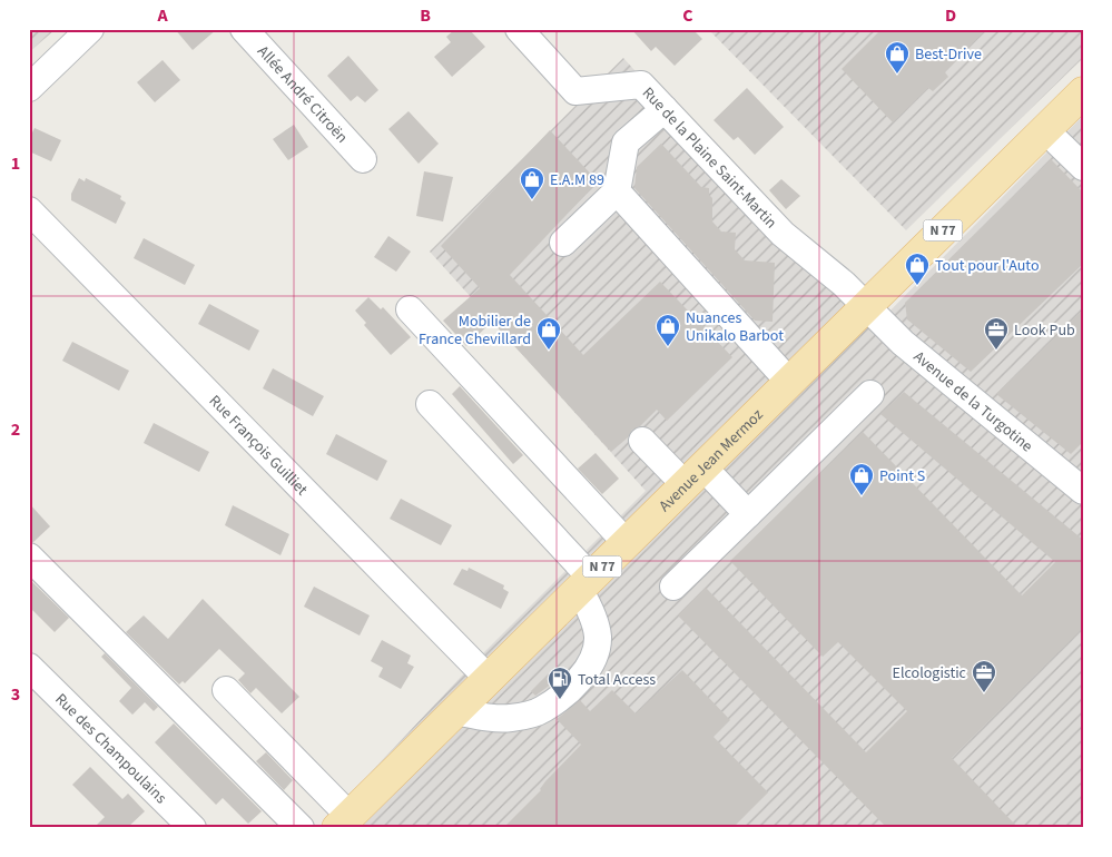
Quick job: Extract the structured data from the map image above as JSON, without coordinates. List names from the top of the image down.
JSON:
{
  "streets": {
    "main road": ["N 77", "Avenue Jean Mermoz"],
    "street": [
      "Allée André Citroën",
      "Rue de la Plaine Saint-Martin",
      "Avenue de la Turgotine",
      "Rue François Guilliet",
      "Rue des Champoulains"
    ]
  },
  "crossings": [
    ["Rue de la Plaine Saint-Martin", "Avenue de la Turgotine"],
    ["Rue de la Plaine Saint-Martin", "Avenue Jean Mermoz"],
    ["Avenue de la Turgotine", "Avenue Jean Mermoz"],
    ["Rue François Guilliet", "Avenue Jean Mermoz"]
  ],
  "places": {
    "shop": [
      "Best-Drive",
      "E.A.M 89",
      "Tout pour l'Auto",
      "Nuances Unikalo Barbot",
      "Mobilier de France Chevillard",
      "Point S"
    ],
    "office": ["Look Pub", "Elcologistic"],
    "fuel station": ["Total Access"]
  },
  "grid": {
    "columns": [
      "A",
      "B",
      "C",
      "D"
    ],
    "rows": ["1", "2", "3"]
  }
}
